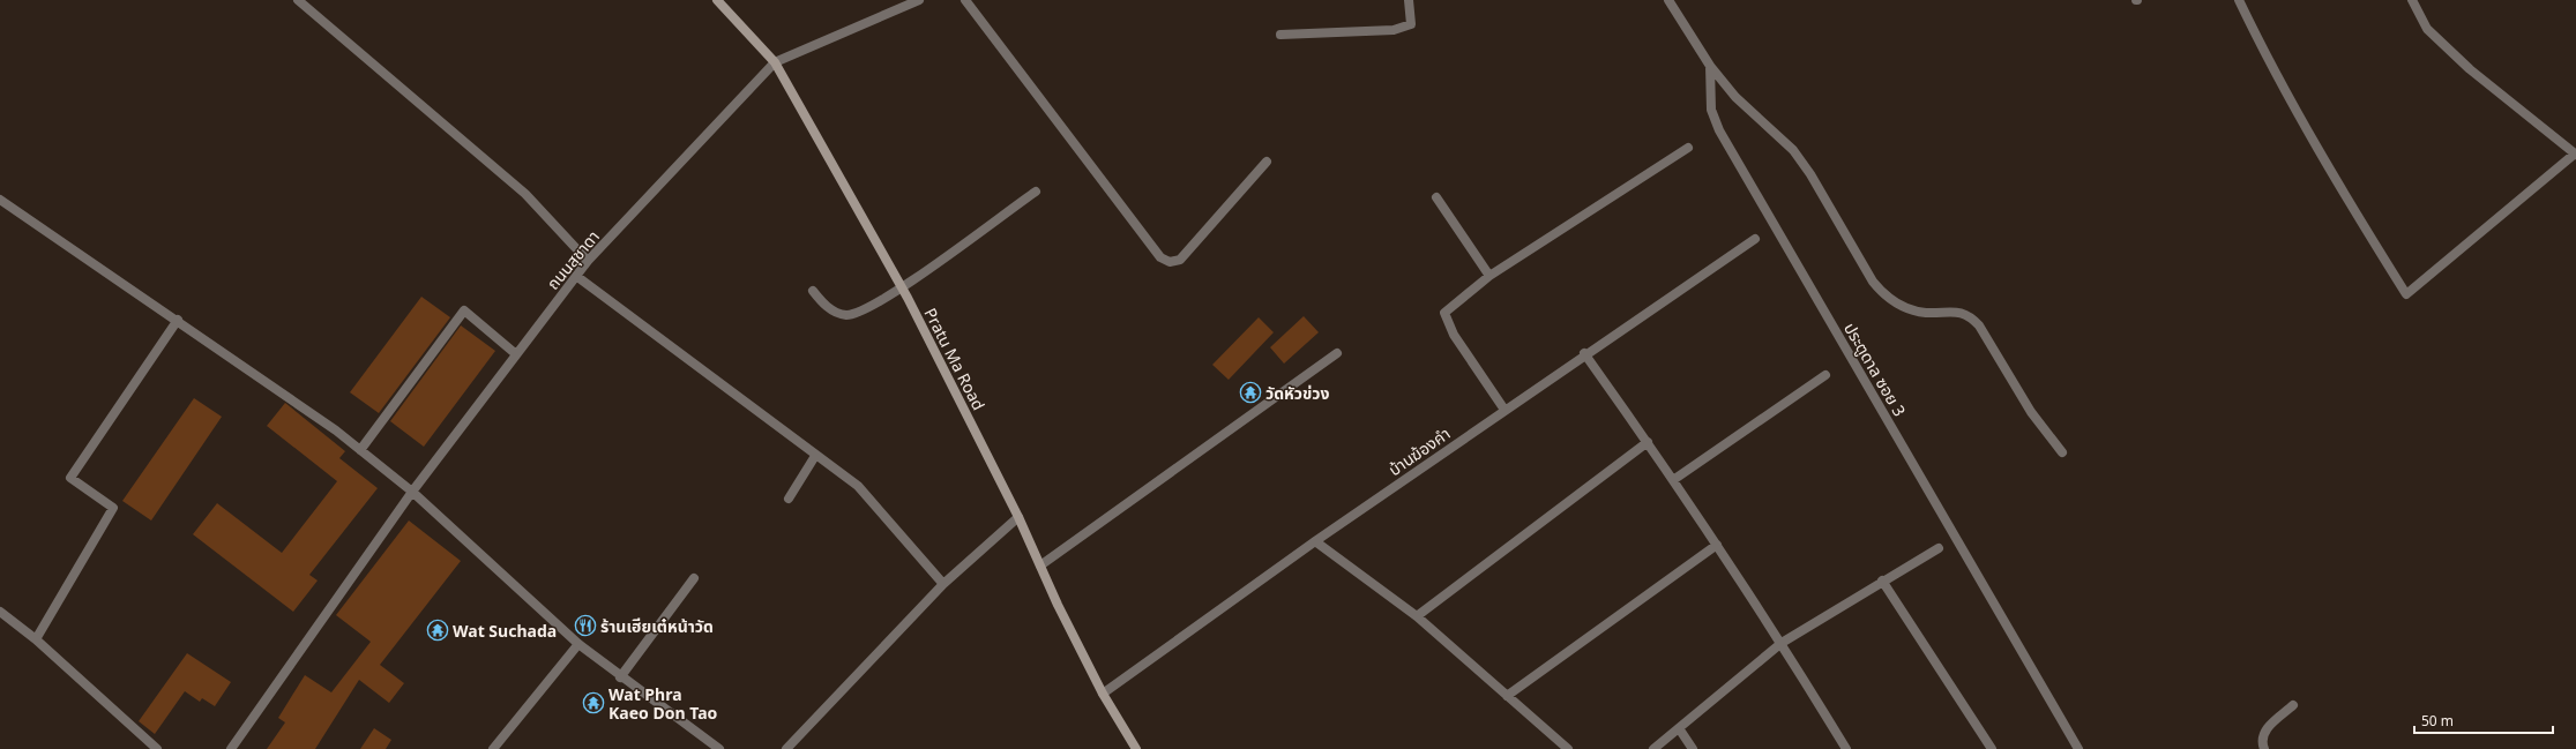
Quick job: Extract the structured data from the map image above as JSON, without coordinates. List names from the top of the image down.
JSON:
{
  "streets": {
    "main road": ["Pratu Ma Road"],
    "street": ["ถนนสุชาดา", "ประตูดาล ซอย 3", "บ้านฆ้องคำ"]
  },
  "crossings": [
    ["ถนนสุชาดา", "Pratu Ma Road"],
    ["Pratu Ma Road", "บ้านฆ้องคำ"]
  ],
  "places": {
    "temple": ["วัดหัวข่วง", "Wat Suchada", "Wat Phra Kaeo Don Tao"],
    "restaurant": ["ร้านเฮียเต๋หน้าวัด"]
  },
  "scale_bar": "50 m"
}
